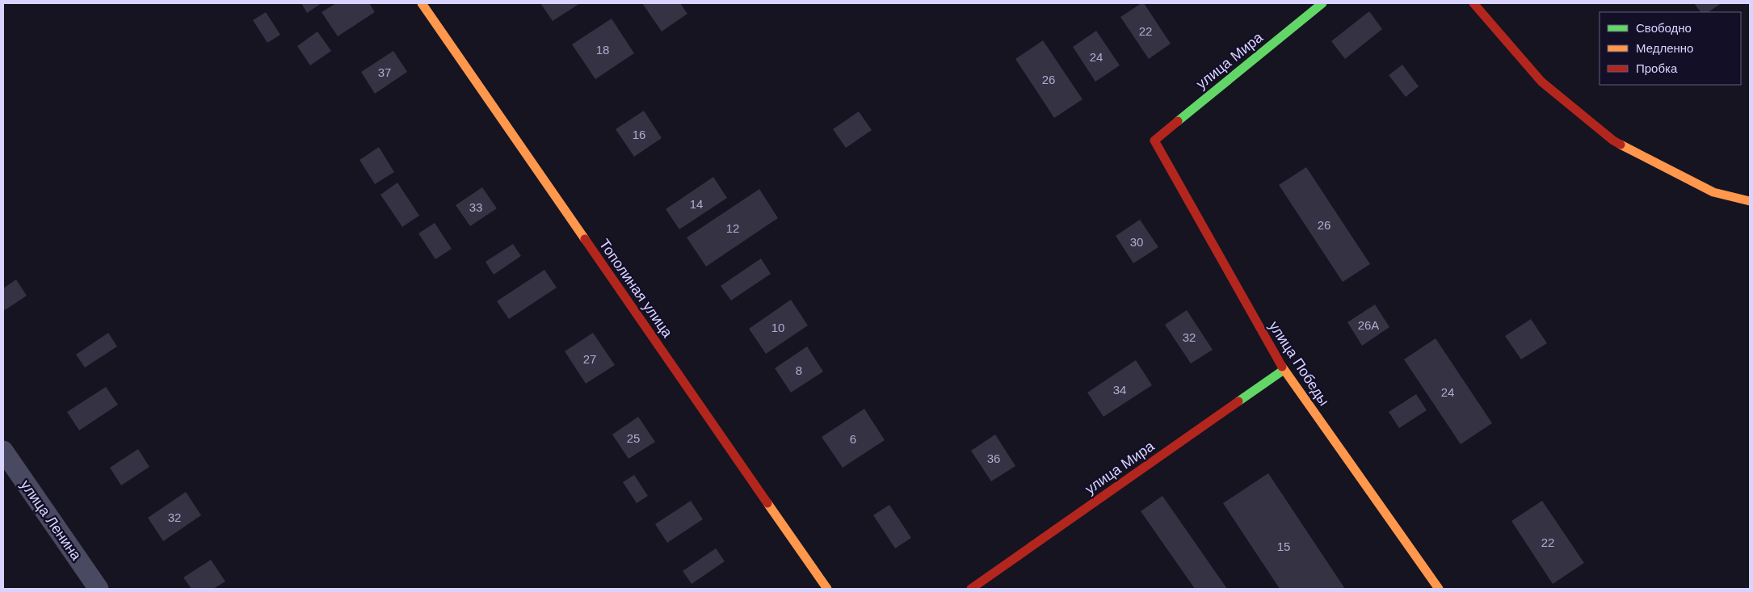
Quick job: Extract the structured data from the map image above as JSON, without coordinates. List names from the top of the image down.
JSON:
{
  "streets": {
    "street": [
      "улица Мира",
      "Тополиная улица",
      "улица Победы",
      "улица Ленина"
    ]
  },
  "crossings": [
    ["улица Мира", "улица Победы"]
  ],
  "house_numbers": [
    "22",
    "18",
    "24",
    "37",
    "26",
    "16",
    "14",
    "33",
    "26",
    "12",
    "30",
    "26А",
    "10",
    "32",
    "27",
    "8",
    "34",
    "24",
    "25",
    "6",
    "36",
    "32",
    "22",
    "15"
  ],
  "legend": ["Свободно", "Медленно", "Пробка"]
}
